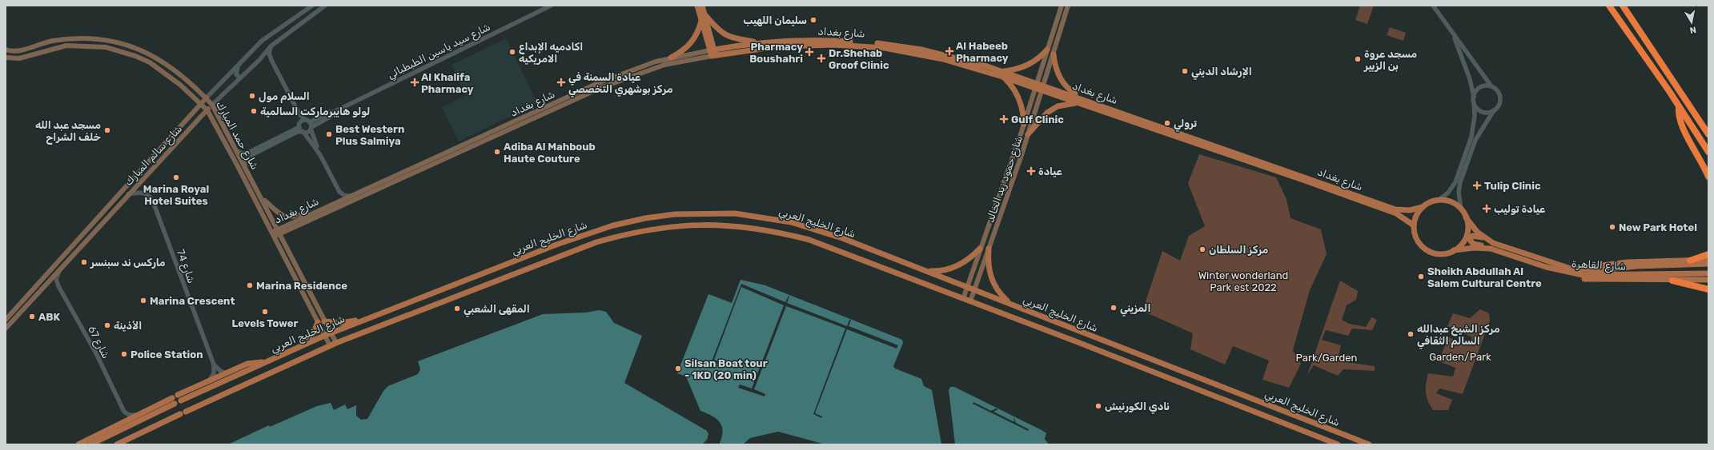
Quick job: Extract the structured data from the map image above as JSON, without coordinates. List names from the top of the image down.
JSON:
{
  "streets": {
    "main road": [
      "شارع بغداد",
      "شارع حمد المبارك",
      "شارع سالم المبارك",
      "شارع حمود زيد الخالد",
      "شارع الخليج العربي",
      "شارع القاهرة"
    ],
    "street": ["شارع سيد ياسين الطبطبائي", "شارع 74", "شارع 67"]
  },
  "crossings": [
    ["شارع بغداد", "شارع حمد المبارك"],
    ["شارع بغداد", "شارع حمود زيد الخالد"],
    ["شارع بغداد", "شارع القاهرة"],
    ["شارع حمد المبارك", "شارع سالم المبارك"],
    ["شارع حمد المبارك", "شارع الخليج العربي"],
    ["شارع سالم المبارك", "شارع 74"],
    ["شارع سالم المبارك", "شارع 67"],
    ["شارع حمود زيد الخالد", "شارع الخليج العربي"]
  ],
  "parks": ["Winter wonderland Park est 2022", "Garden/Park", "Park/Garden"],
  "places": {
    "other": [
      "سليمان اللهيب",
      "اكادميه الإبداع الامريكيه",
      "مسجد عروة بن الزبير",
      "الإرشاد الديني",
      "السلام مول",
      "لولو هايبرماركت السالمية",
      "ترولي",
      "مسجد عبد الله خلف الشراح",
      "Best Western Plus Salmiya",
      "Adiba Al Mahboub Haute Couture",
      "Marina Royal Hotel Suites",
      "New Park Hotel",
      "مركز السلطان",
      "ماركس ند سبنسر",
      "Sheikh Abdullah Al Salem Cultural Centre",
      "Marina Residence",
      "Marina Crescent",
      "المزيني",
      "المقهى الشعبي",
      "Levels Tower",
      "ABK",
      "الأذينة",
      "مركز الشيخ عبدالله السالم الثقافي",
      "Police Station",
      "Silsan Boat tour - 1KD (20 min)",
      "نادي الكورنيش"
    ],
    "health": [
      "Al Habeeb Pharmacy",
      "Pharmacy Boushahri",
      "Dr.Shehab Groof Clinic",
      "Al Khalifa Pharmacy",
      "عيادة السمنة في مركز بوشهري التخصصي",
      "Gulf Clinic",
      "عيادة",
      "Tulip Clinic",
      "عيادة توليب"
    ]
  },
  "north": "bottom"
}
